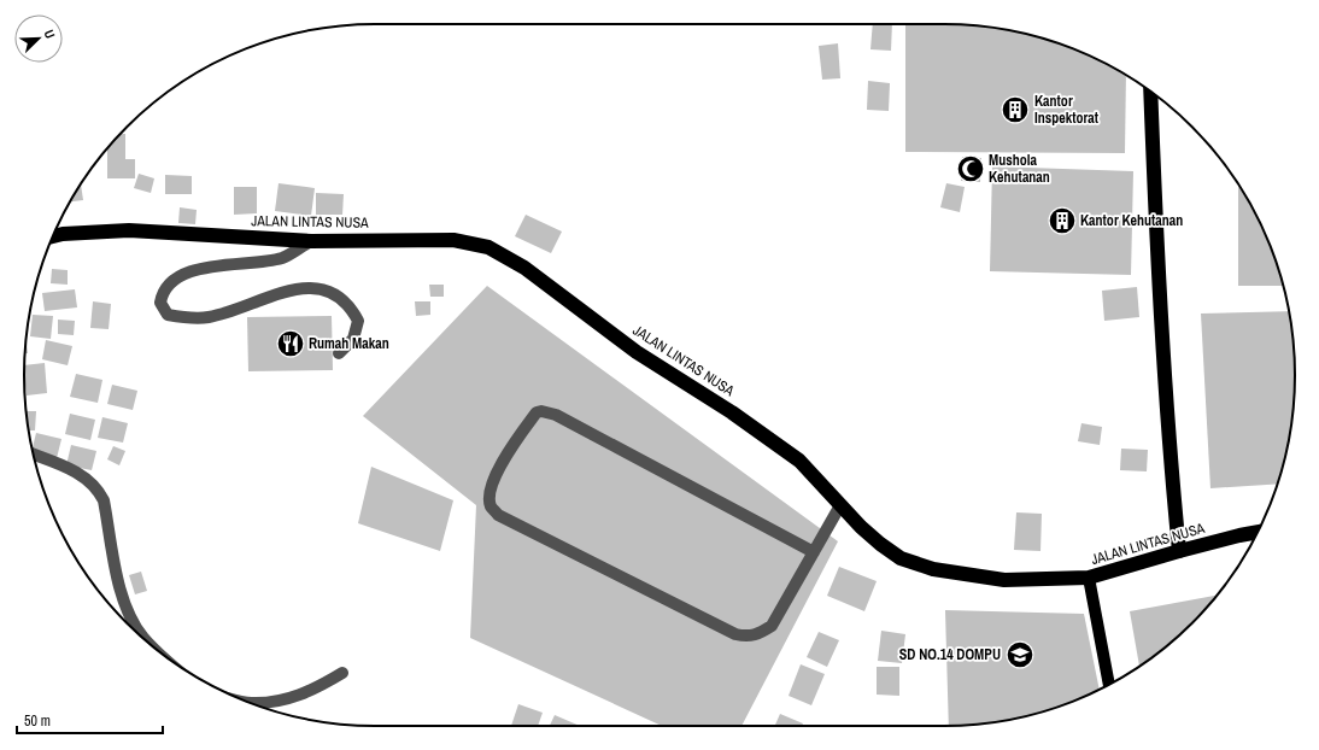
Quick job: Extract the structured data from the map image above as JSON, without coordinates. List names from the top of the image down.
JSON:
{
  "streets": {
    "highway": ["JALAN LINTAS NUSA"]
  },
  "places": {
    "building": ["Kantor Inspektorat", "Kantor Kehutanan"],
    "mosque": ["Mushola Kehutanan"],
    "restaurant": ["Rumah Makan"],
    "school or university": ["SD NO.14 DOMPU"]
  },
  "scale_bar": "50 m",
  "north": "top right"
}
